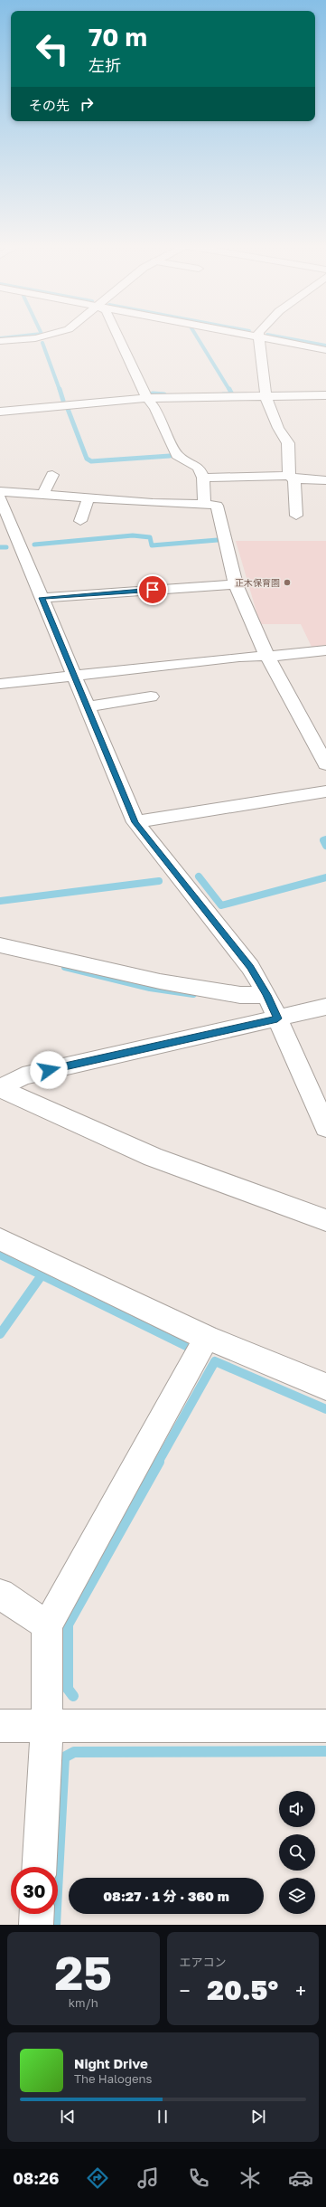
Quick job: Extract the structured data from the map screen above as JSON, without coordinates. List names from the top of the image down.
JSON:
{
  "places": ["正木保育園"],
  "page": {
    "turn": ["70 m", "左折"],
    "then": "その先",
    "limit": "30",
    "trip": "08:27 · 1 分 · 360 m",
    "tile": [
      ["25", "km/h"],
      "エアコン"
    ],
    "heat": ["−", "20.5°", "+"],
    "song": ["Night Drive", "The Halogens"],
    "tabs": "08:26"
  }
}
